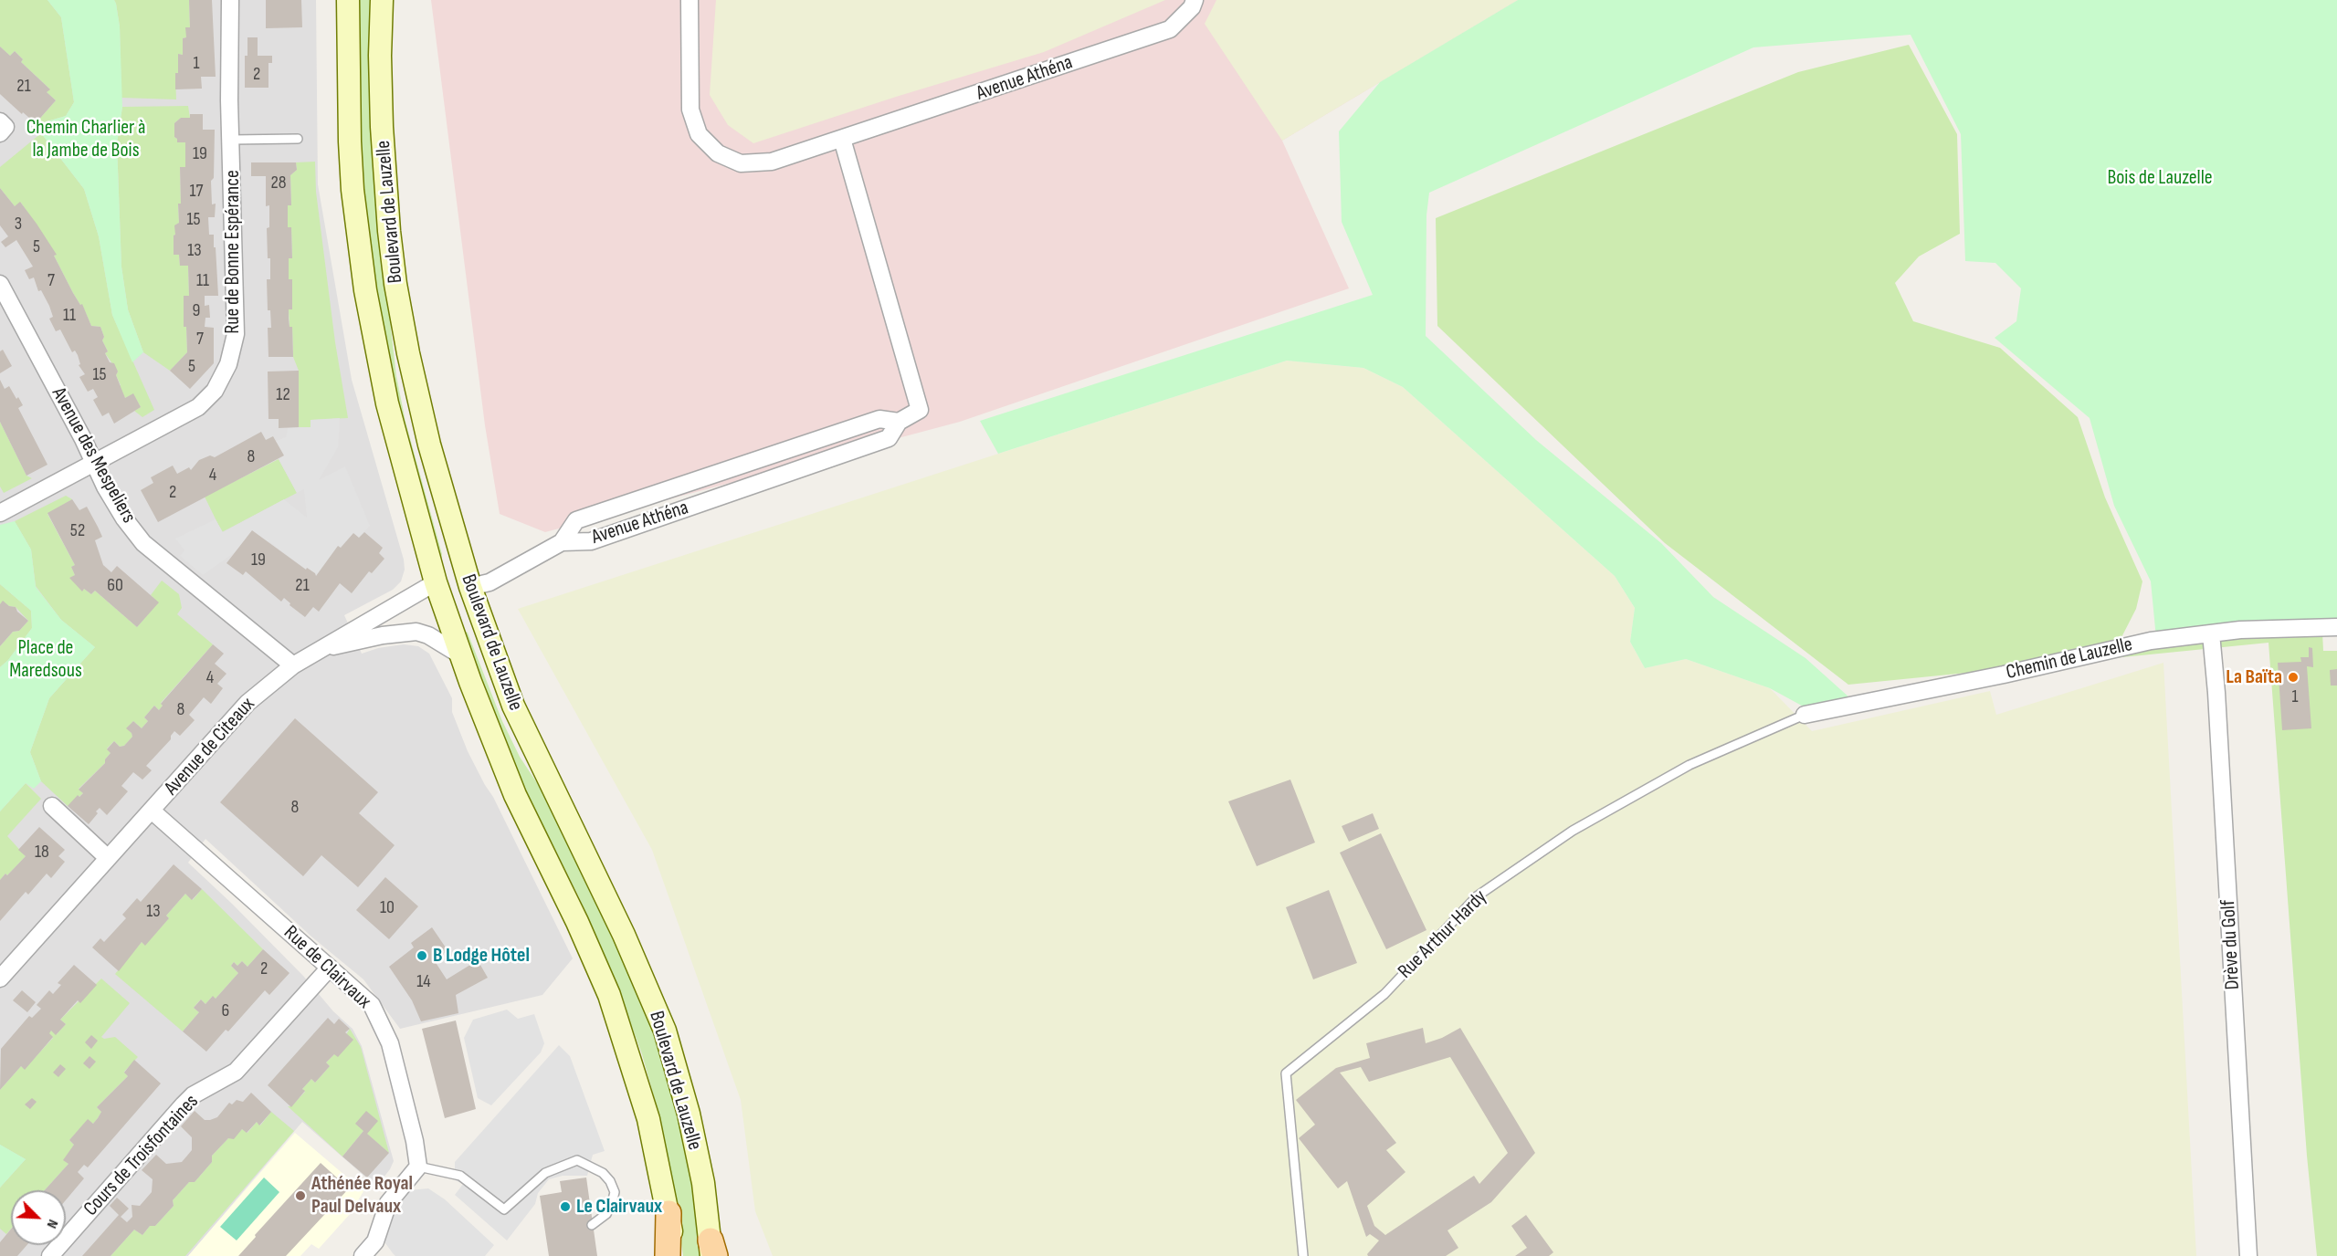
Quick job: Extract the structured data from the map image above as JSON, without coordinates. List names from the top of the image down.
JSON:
{
  "streets": {
    "main road": ["Boulevard de Lauzelle"],
    "street": [
      "Avenue Athéna",
      "Rue de Bonne Espérance",
      "Avenue des Mespeliers",
      "Chemin de Lauzelle",
      "Avenue de Citeaux",
      "Drève du Golf",
      "Rue de Clairvaux",
      "Cours de Troisfontaines"
    ],
    "lane": ["Rue Arthur Hardy"]
  },
  "crossings": [
    ["Boulevard de Lauzelle", "Avenue de Citeaux"],
    ["Rue de Bonne Espérance", "Avenue des Mespeliers"],
    ["Avenue des Mespeliers", "Avenue de Citeaux"],
    ["Chemin de Lauzelle", "Rue Arthur Hardy"],
    ["Chemin de Lauzelle", "Drève du Golf"],
    ["Avenue de Citeaux", "Rue de Clairvaux"],
    ["Rue de Clairvaux", "Cours de Troisfontaines"]
  ],
  "parks": ["Chemin Charlier à la Jambe de Bois", "Bois de Lauzelle", "Place de Maredsous"],
  "places": [
    "La Baïta",
    "B Lodge Hôtel",
    "Athénée Royal Paul Delvaux",
    "Le Clairvaux"
  ],
  "house_numbers": [
    "1",
    "2",
    "21",
    "19",
    "28",
    "17",
    "15",
    "3",
    "5",
    "13",
    "7",
    "11",
    "9",
    "11",
    "7",
    "5",
    "15",
    "12",
    "8",
    "4",
    "2",
    "52",
    "19",
    "60",
    "21",
    "4",
    "1",
    "8",
    "8",
    "18",
    "10",
    "13",
    "2",
    "14",
    "6"
  ],
  "north": "bottom right"
}
